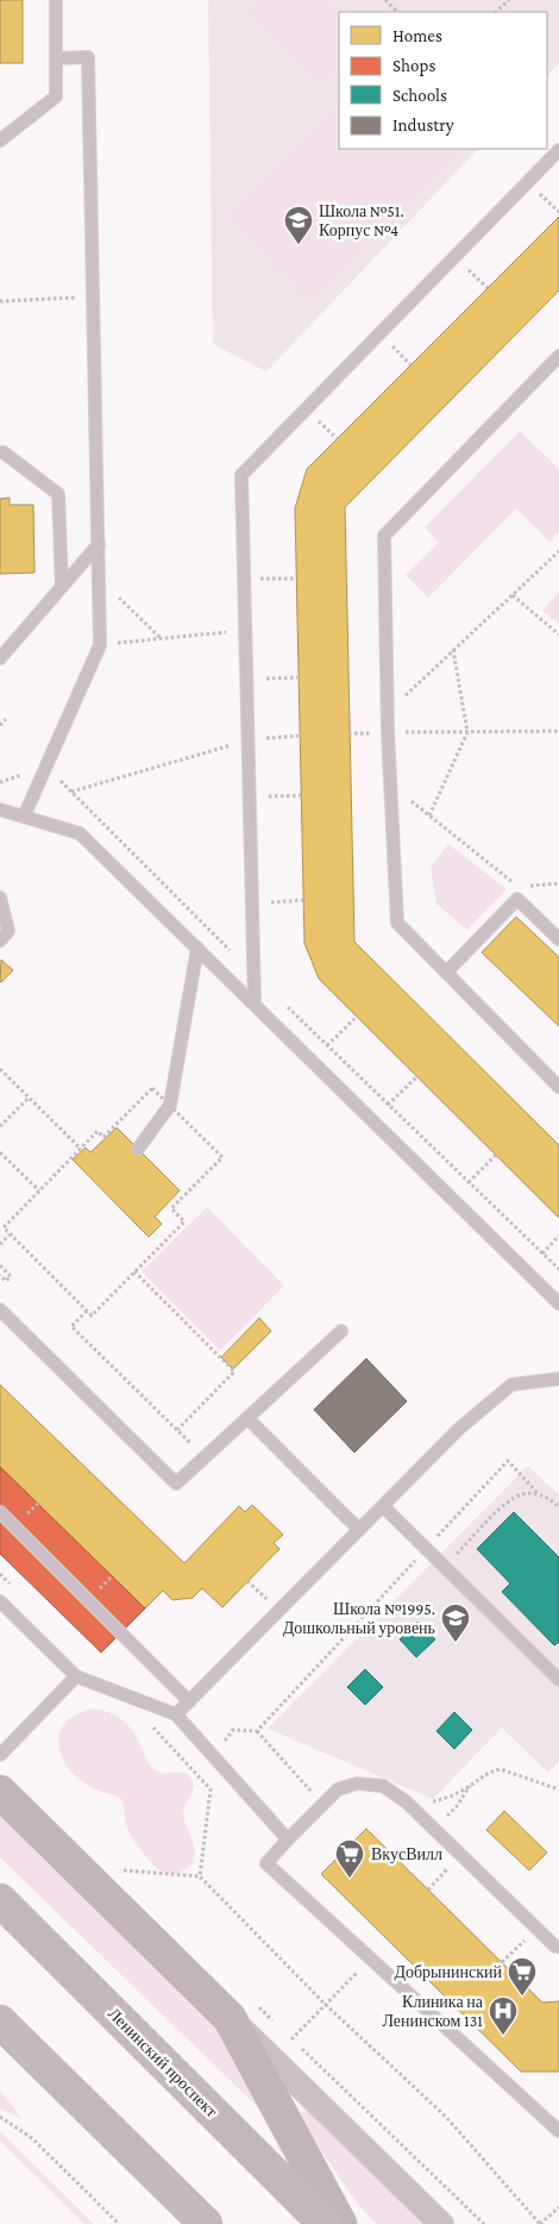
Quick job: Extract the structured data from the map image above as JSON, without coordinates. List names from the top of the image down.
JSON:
{
  "streets": {
    "main road": ["Ленинский проспект"]
  },
  "places": {
    "school or university": ["Школа №51. Корпус №4", "Школа №1995. Дошкольный уровень"],
    "supermarket": ["ВкусВилл", "Добрынинский"],
    "hospital": ["Клиника на Ленинском 131"]
  },
  "legend": [
    "Homes",
    "Shops",
    "Schools",
    "Industry"
  ]
}
